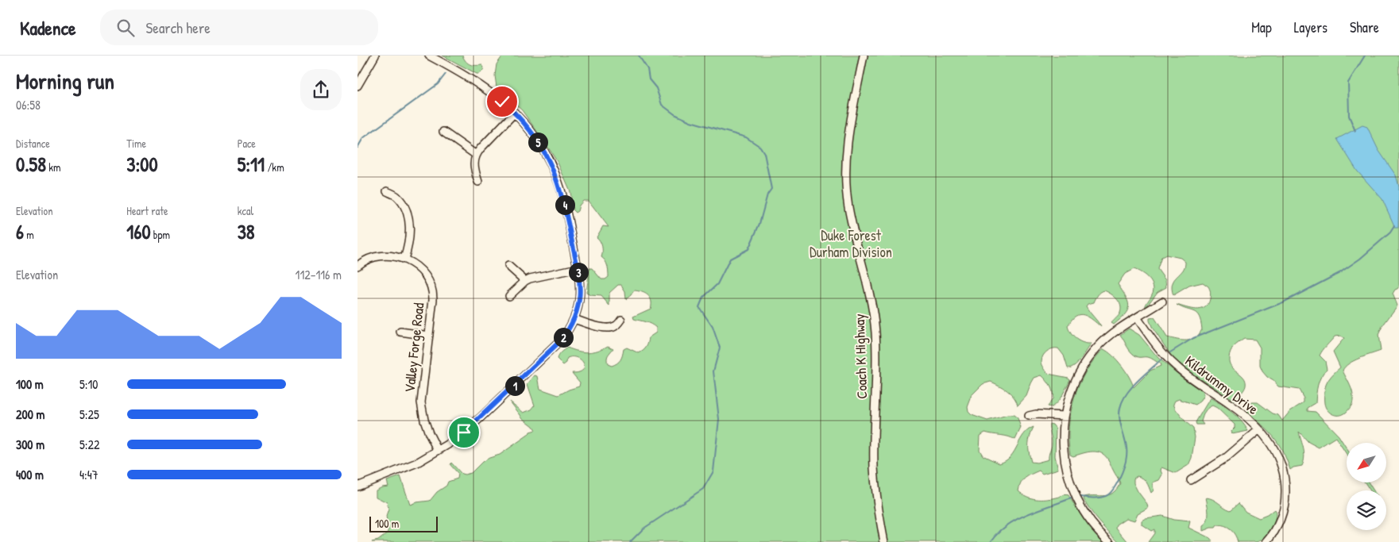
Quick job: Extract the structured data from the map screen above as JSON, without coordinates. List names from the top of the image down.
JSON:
{
  "streets": {
    "street": ["Valley Forge Road", "Coach K Highway", "Kildrummy Drive"]
  },
  "parks": ["Duke Forest Durham Division"],
  "scale_bar": "100 m",
  "north": "bottom left",
  "page": {
    "header": "Kadence",
    "search": "Search here",
    "nav": ["Map", "Layers", "Share"],
    "heading": ["Morning run", "06:58"],
    "stats": [
      ["Distance", "0.58 km"],
      ["Time", "3:00"],
      ["Pace", "5:11 /km"],
      ["Elevation", "6 m"],
      ["Heart rate", "160 bpm"],
      ["kcal", "38"]
    ],
    "pins": [
      "5",
      "4",
      "3",
      "2",
      "1"
    ],
    "chart": ["Elevation", "112–116 m"],
    "list": [
      {
        "name": "100 m",
        "note": "5:10"
      },
      {
        "name": "200 m",
        "note": "5:25"
      },
      {
        "name": "300 m",
        "note": "5:22"
      },
      {
        "name": "400 m",
        "note": "4:47"
      }
    ],
    "scale": "100 m"
  }
}
